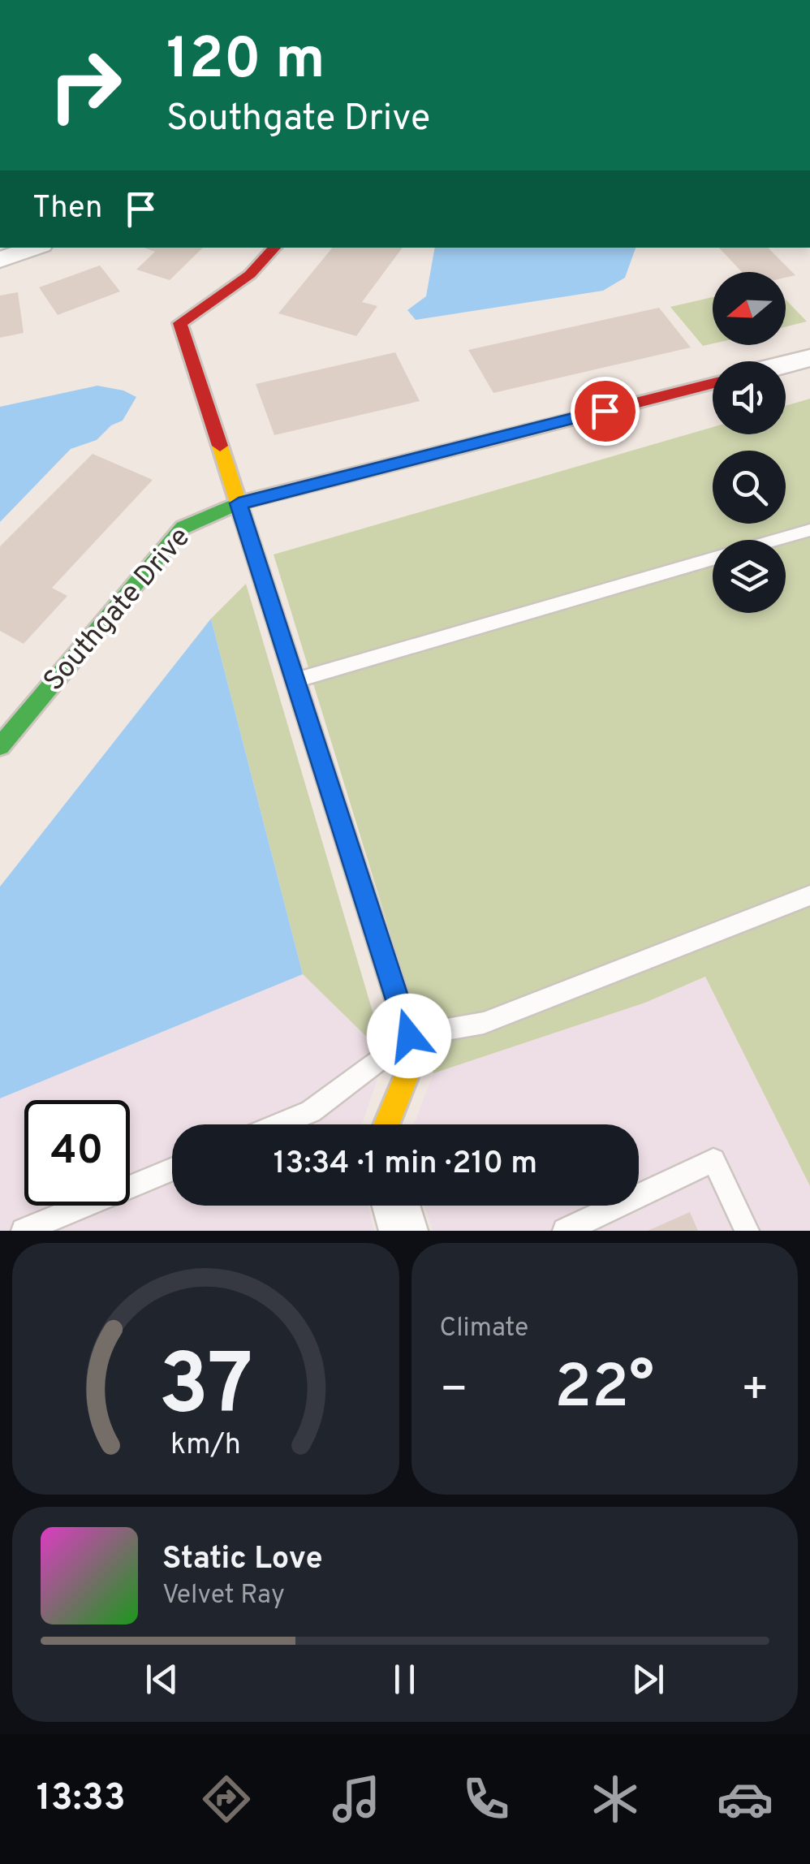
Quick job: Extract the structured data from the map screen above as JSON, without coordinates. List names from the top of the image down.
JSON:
{
  "streets": {
    "street": ["Southgate Drive"]
  },
  "north": "left",
  "page": {
    "turn": ["120 m", "Southgate Drive"],
    "then": "Then",
    "limit": "40",
    "trip": "13:34 · 1 min · 210 m",
    "tile": "Climate",
    "heat": ["−", "22°", "+"],
    "song": ["Static Love", "Velvet Ray"],
    "tabs": "13:33",
    "gauge": ["37", "km/h"]
  }
}
